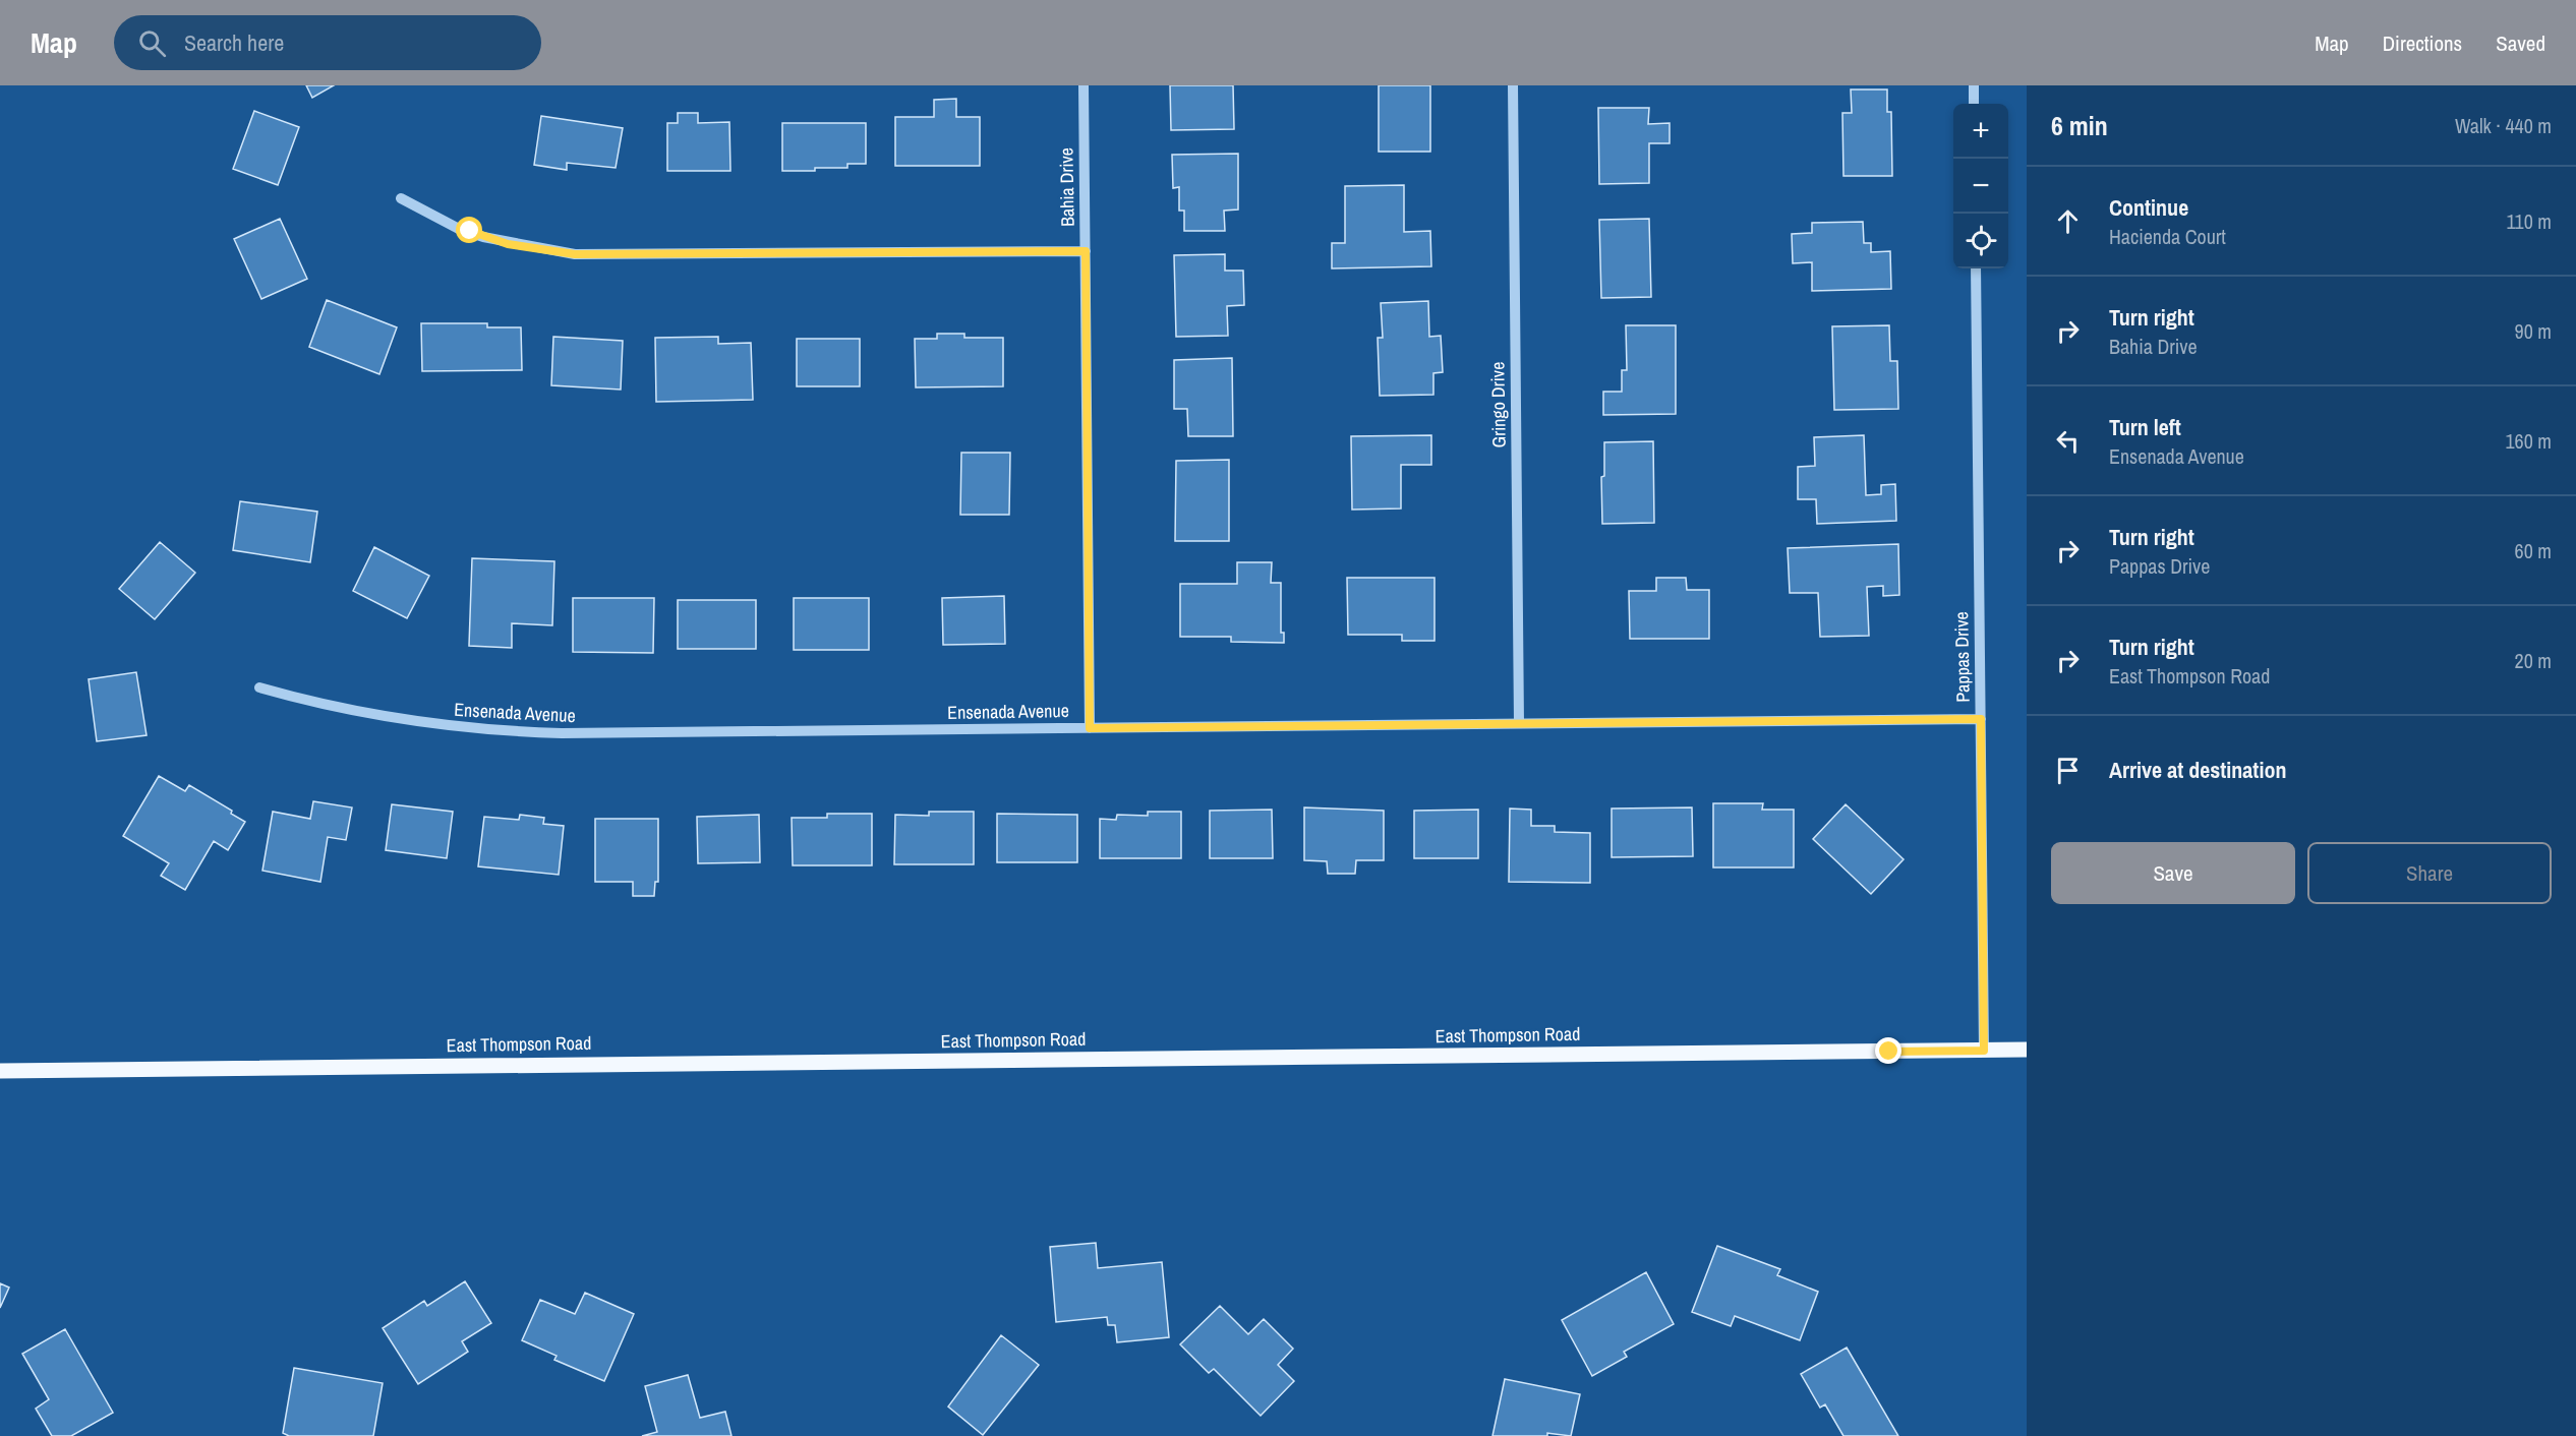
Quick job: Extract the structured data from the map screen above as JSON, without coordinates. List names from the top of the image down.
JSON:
{
  "streets": {
    "main road": ["East Thompson Road"],
    "street": [
      "Bahia Drive",
      "Gringo Drive",
      "Pappas Drive",
      "Ensenada Avenue"
    ]
  },
  "crossings": [
    ["Bahia Drive", "Ensenada Avenue"],
    ["Gringo Drive", "Ensenada Avenue"],
    ["Pappas Drive", "Ensenada Avenue"],
    ["Pappas Drive", "East Thompson Road"]
  ],
  "page": {
    "header": "Map",
    "search": "Search here",
    "nav": ["Map", "Directions", "Saved"],
    "heading": ["6 min", "Walk · 440 m"],
    "map_buttons": ["+", "−"],
    "list": [
      ["Continue", "Hacienda Court", "110 m"],
      ["Turn right", "Bahia Drive", "90 m"],
      ["Turn left", "Ensenada Avenue", "160 m"],
      ["Turn right", "Pappas Drive", "60 m"],
      ["Turn right", "East Thompson Road", "20 m"],
      "Arrive at destination"
    ],
    "buttons": ["Save", "Share"]
  }
}
